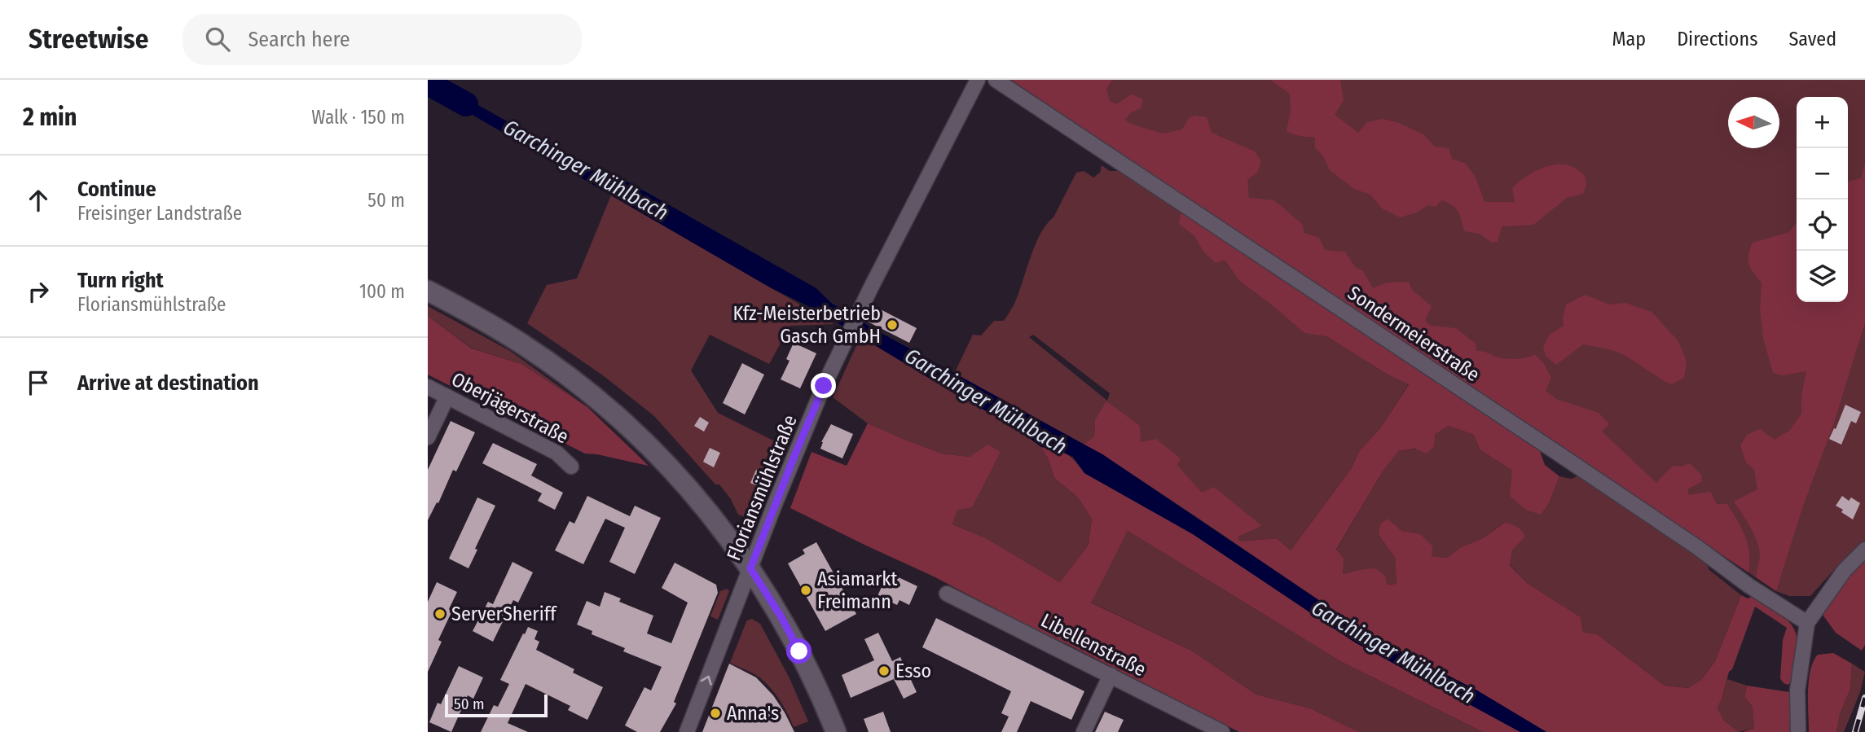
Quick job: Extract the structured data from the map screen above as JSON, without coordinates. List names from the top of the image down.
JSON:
{
  "streets": {
    "street": [
      "Sondermeierstraße",
      "Oberjägerstraße",
      "Floriansmühlstraße",
      "Libellenstraße"
    ]
  },
  "water": ["Garchinger Mühlbach"],
  "places": [
    "Kfz-Meisterbetrieb Gasch GmbH",
    "Asiamarkt Freimann",
    "ServerSheriff",
    "Esso",
    "Anna's"
  ],
  "scale_bar": "50 m",
  "north": "left",
  "page": {
    "header": "Streetwise",
    "search": "Search here",
    "nav": ["Map", "Directions", "Saved"],
    "heading": ["2 min", "Walk · 150 m"],
    "map_buttons": ["+", "−"],
    "list": [
      ["Continue", "Freisinger Landstraße", "50 m"],
      ["Turn right", "Floriansmühlstraße", "100 m"],
      "Arrive at destination"
    ],
    "scale": "50 m"
  }
}
